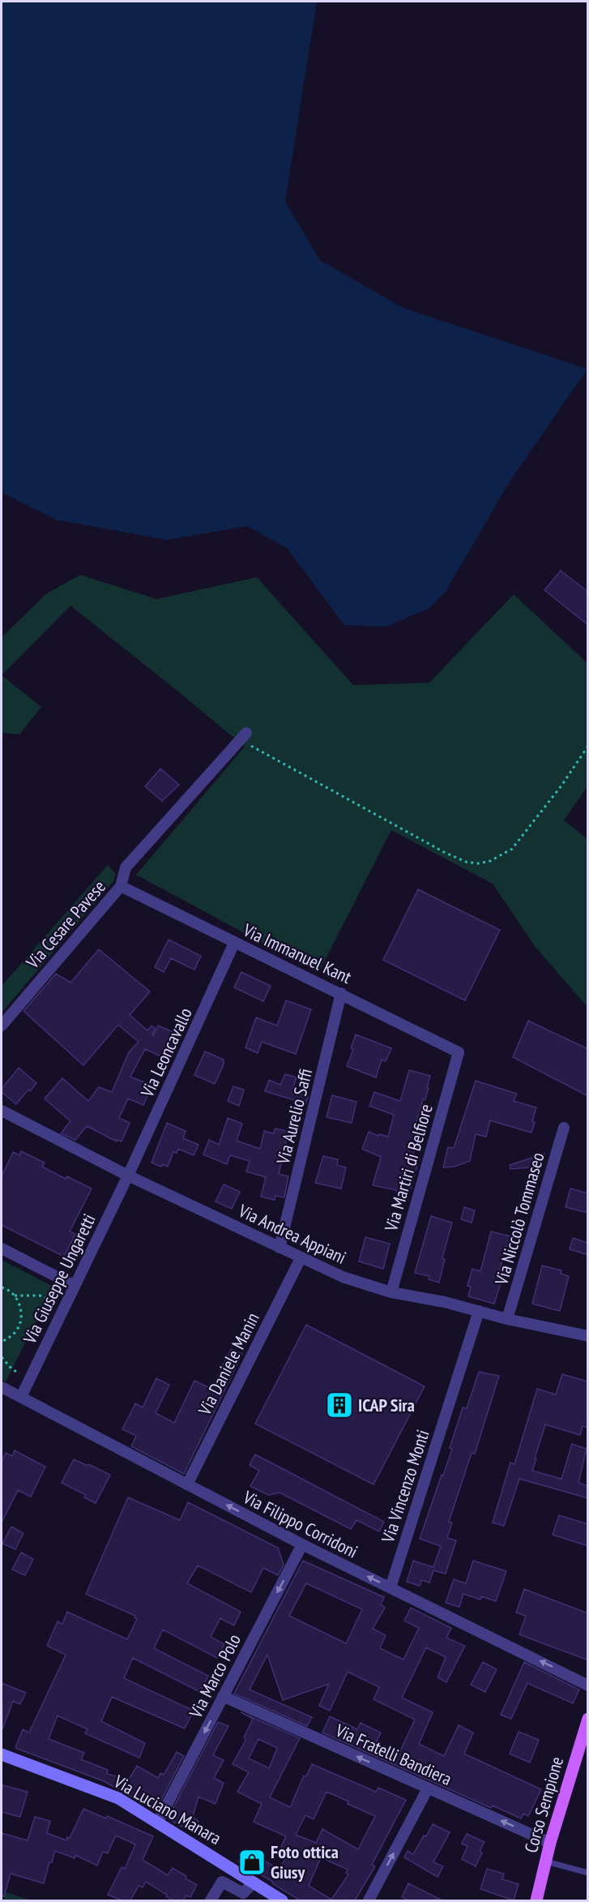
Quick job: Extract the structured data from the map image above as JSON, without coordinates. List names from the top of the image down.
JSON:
{
  "streets": {
    "main road": ["Corso Sempione", "Via Luciano Manara"],
    "street": [
      "Via Cesare Pavese",
      "Via Immanuel Kant",
      "Via Leoncavallo",
      "Via Aurelio Saffi",
      "Via Martiri di Belfiore",
      "Via Niccolò Tommaseo",
      "Via Andrea Appiani",
      "Via Giuseppe Ungaretti",
      "Via Daniele Manin",
      "Via Vincenzo Monti",
      "Via Filippo Corridoni",
      "Via Marco Polo",
      "Via Fratelli Bandiera"
    ]
  },
  "crossings": [
    ["Via Cesare Pavese", "Via Immanuel Kant"],
    ["Via Immanuel Kant", "Via Leoncavallo"],
    ["Via Immanuel Kant", "Via Aurelio Saffi"],
    ["Via Immanuel Kant", "Via Martiri di Belfiore"],
    ["Via Leoncavallo", "Via Andrea Appiani"],
    ["Via Leoncavallo", "Via Giuseppe Ungaretti"],
    ["Via Aurelio Saffi", "Via Andrea Appiani"],
    ["Via Martiri di Belfiore", "Via Andrea Appiani"],
    ["Via Niccolò Tommaseo", "Via Andrea Appiani"],
    ["Via Andrea Appiani", "Via Giuseppe Ungaretti"],
    ["Via Andrea Appiani", "Via Daniele Manin"],
    ["Via Andrea Appiani", "Via Vincenzo Monti"],
    ["Via Giuseppe Ungaretti", "Via Filippo Corridoni"],
    ["Via Daniele Manin", "Via Filippo Corridoni"],
    ["Via Vincenzo Monti", "Via Filippo Corridoni"],
    ["Via Filippo Corridoni", "Via Marco Polo"],
    ["Via Marco Polo", "Via Fratelli Bandiera"],
    ["Via Marco Polo", "Via Luciano Manara"],
    ["Via Fratelli Bandiera", "Corso Sempione"]
  ],
  "one_way": ["Via Filippo Corridoni", "Via Marco Polo", "Via Fratelli Bandiera"],
  "places": {
    "building": ["ICAP Sira"],
    "shop": ["Foto ottica Giusy"]
  }
}
